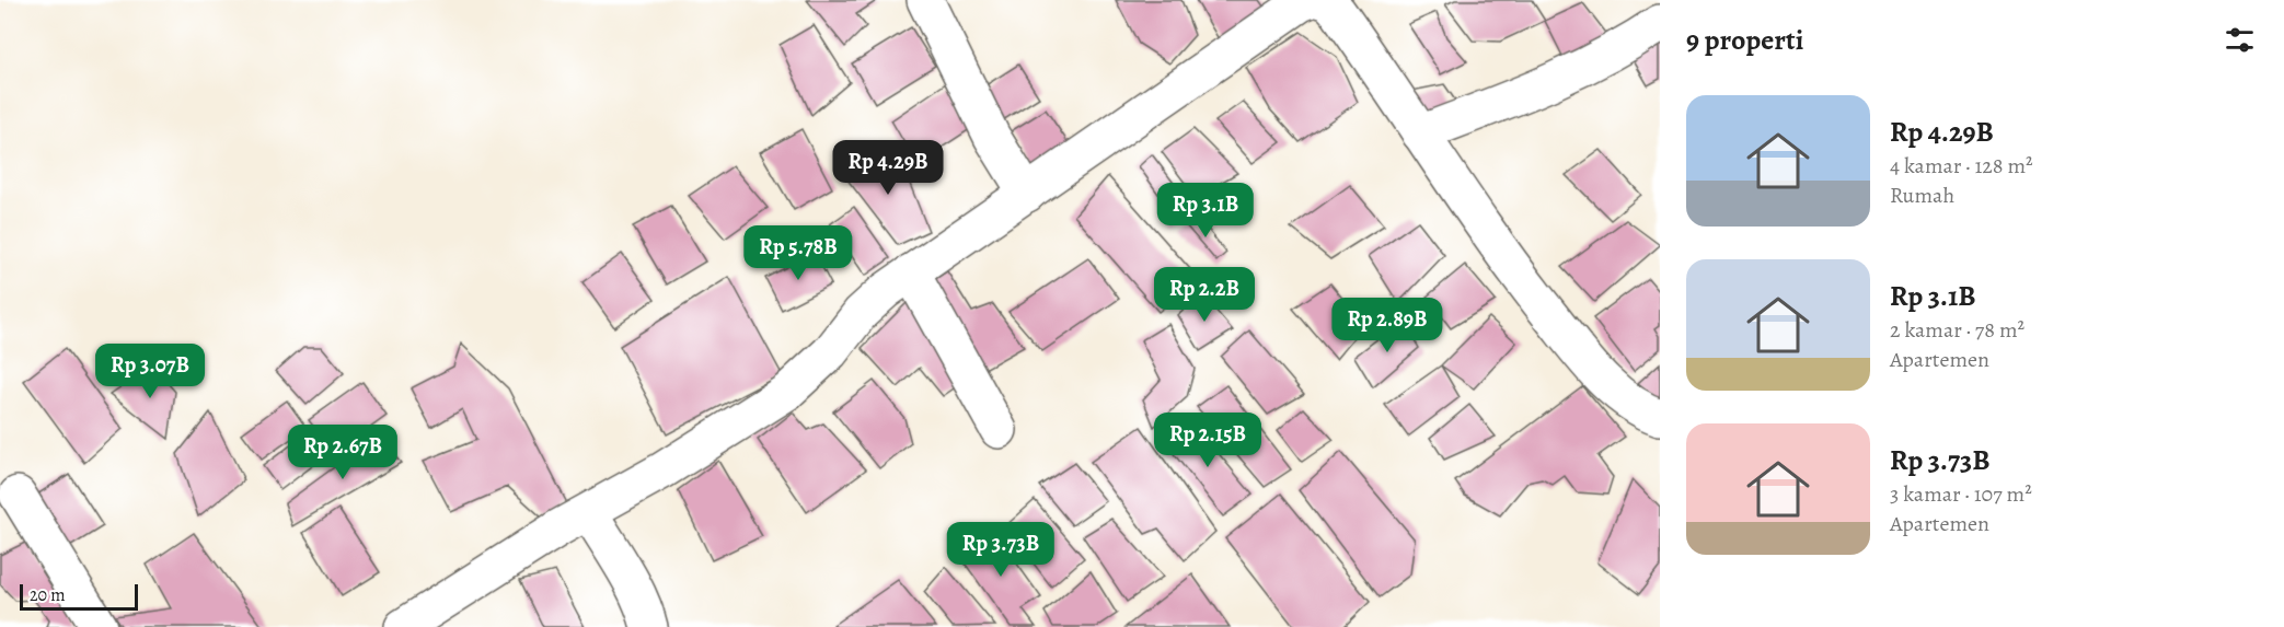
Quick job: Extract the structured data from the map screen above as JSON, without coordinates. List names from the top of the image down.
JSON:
{
  "scale_bar": "20 m",
  "page": {
    "heading": "9 properti",
    "list": [
      {
        "name": "Rp 4.29B",
        "note": "4 kamar · 128 m² · Rumah"
      },
      {
        "name": "Rp 3.1B",
        "note": "2 kamar · 78 m² · Apartemen"
      },
      {
        "name": "Rp 3.73B",
        "note": "3 kamar · 107 m² · Apartemen"
      }
    ],
    "price": [
      "Rp 4.29B",
      "Rp 3.1B",
      "Rp 5.78B",
      "Rp 2.2B",
      "Rp 2.89B",
      "Rp 3.07B",
      "Rp 2.15B",
      "Rp 2.67B",
      "Rp 3.73B"
    ],
    "scale": "20 m"
  }
}
